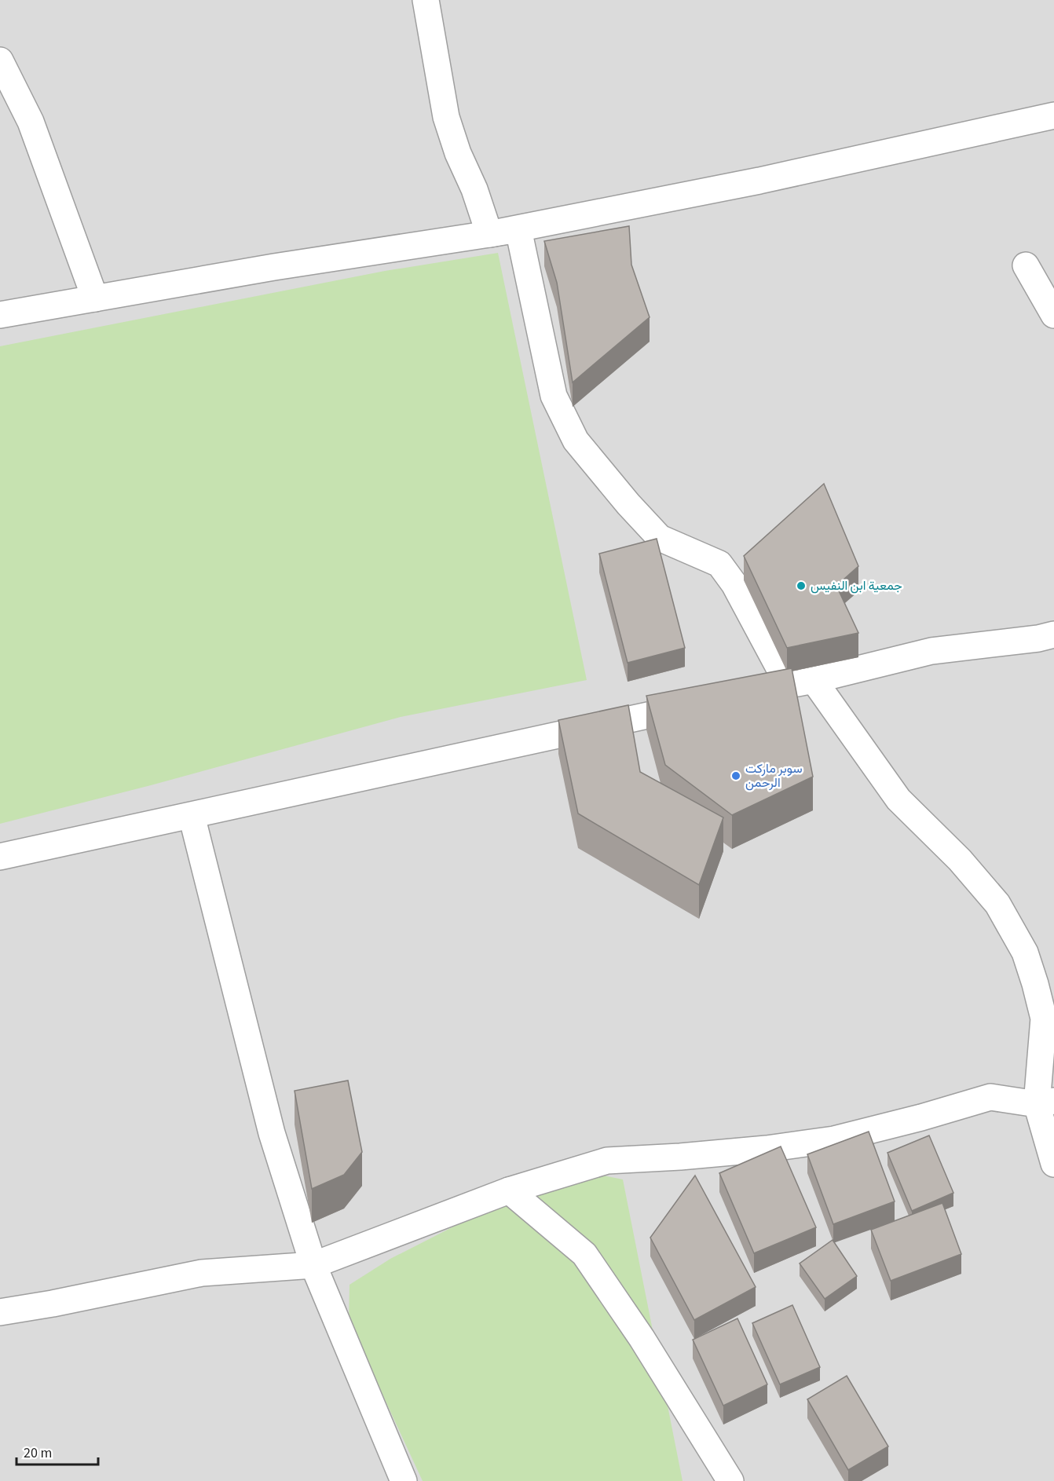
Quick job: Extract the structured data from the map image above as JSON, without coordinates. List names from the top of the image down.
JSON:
{
  "places": ["جمعية ابن النفيس", "سوبر ماركت الرحمن"],
  "scale_bar": "20 m"
}
